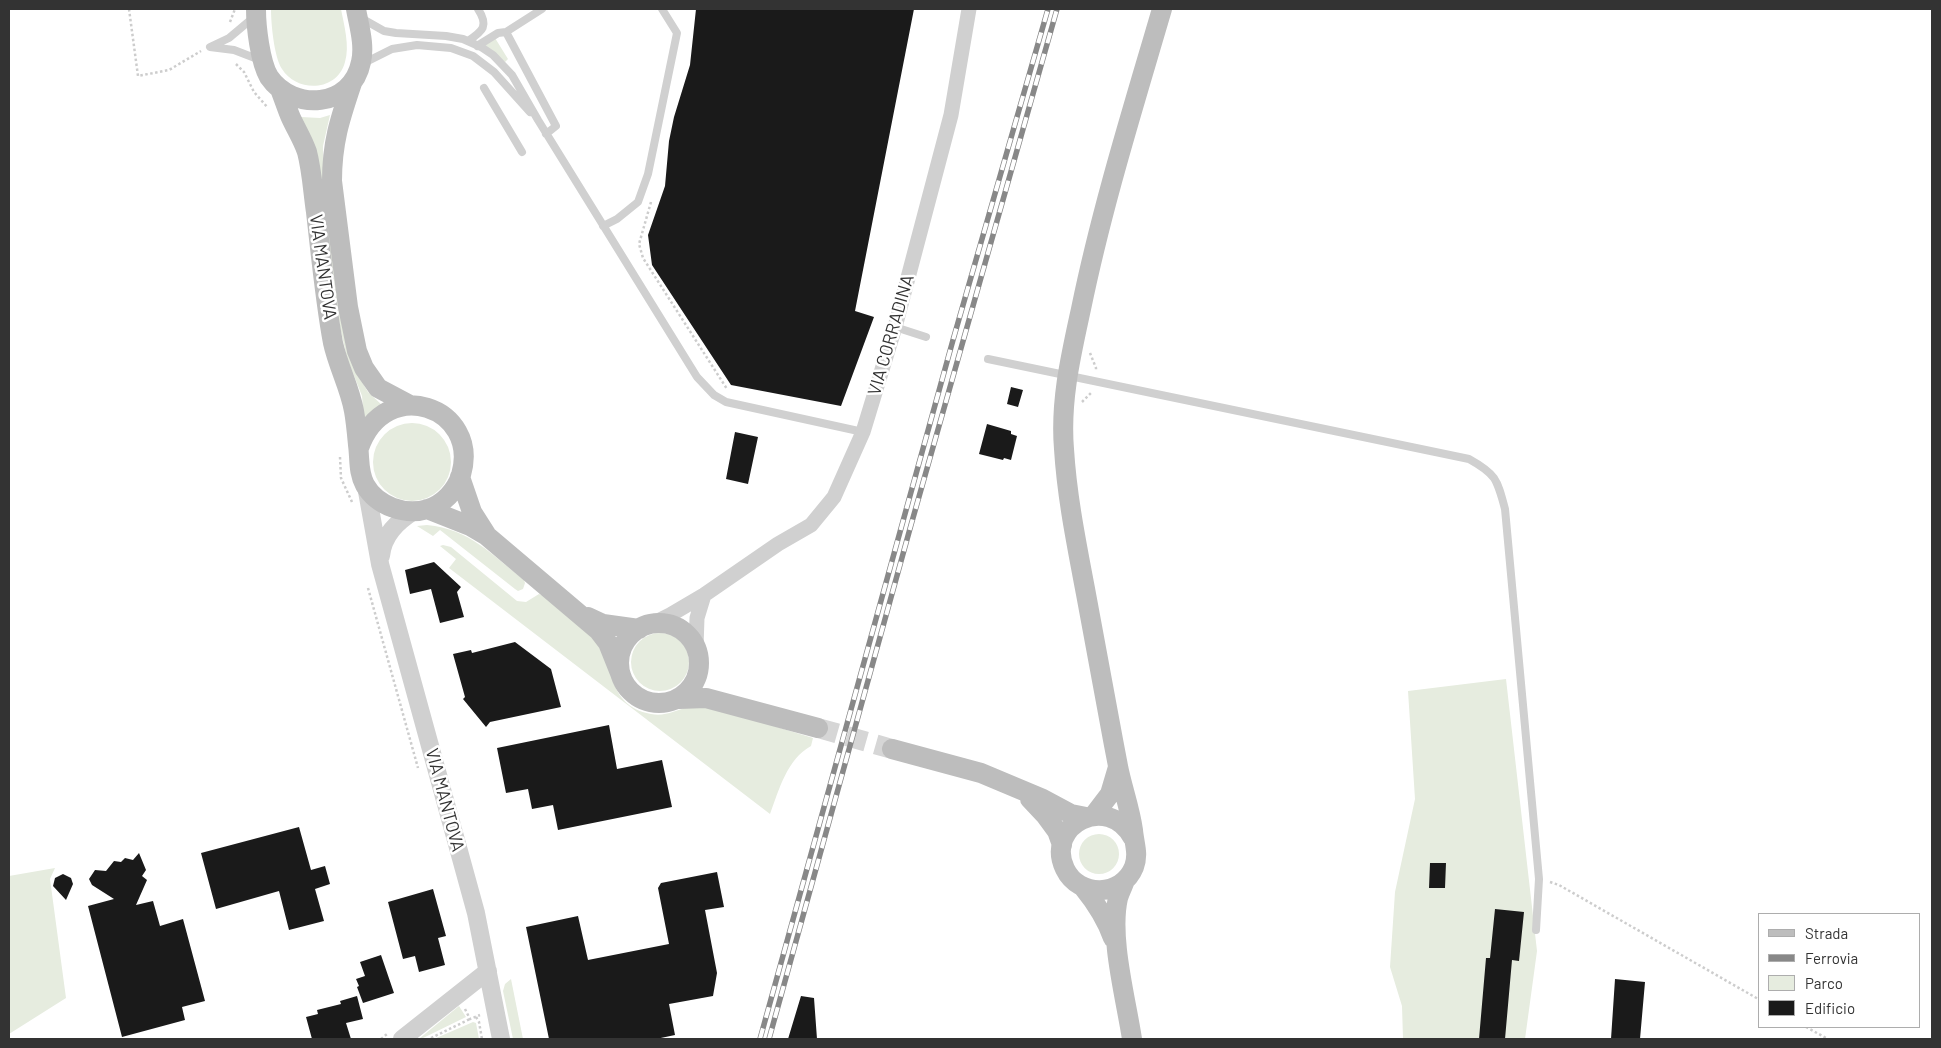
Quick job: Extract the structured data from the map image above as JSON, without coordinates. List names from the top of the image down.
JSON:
{
  "streets": {
    "main road": ["VIA MANTOVA"],
    "street": ["VIA CORRADINA"]
  },
  "legend": [
    "Strada",
    "Ferrovia",
    "Parco",
    "Edificio"
  ]
}
